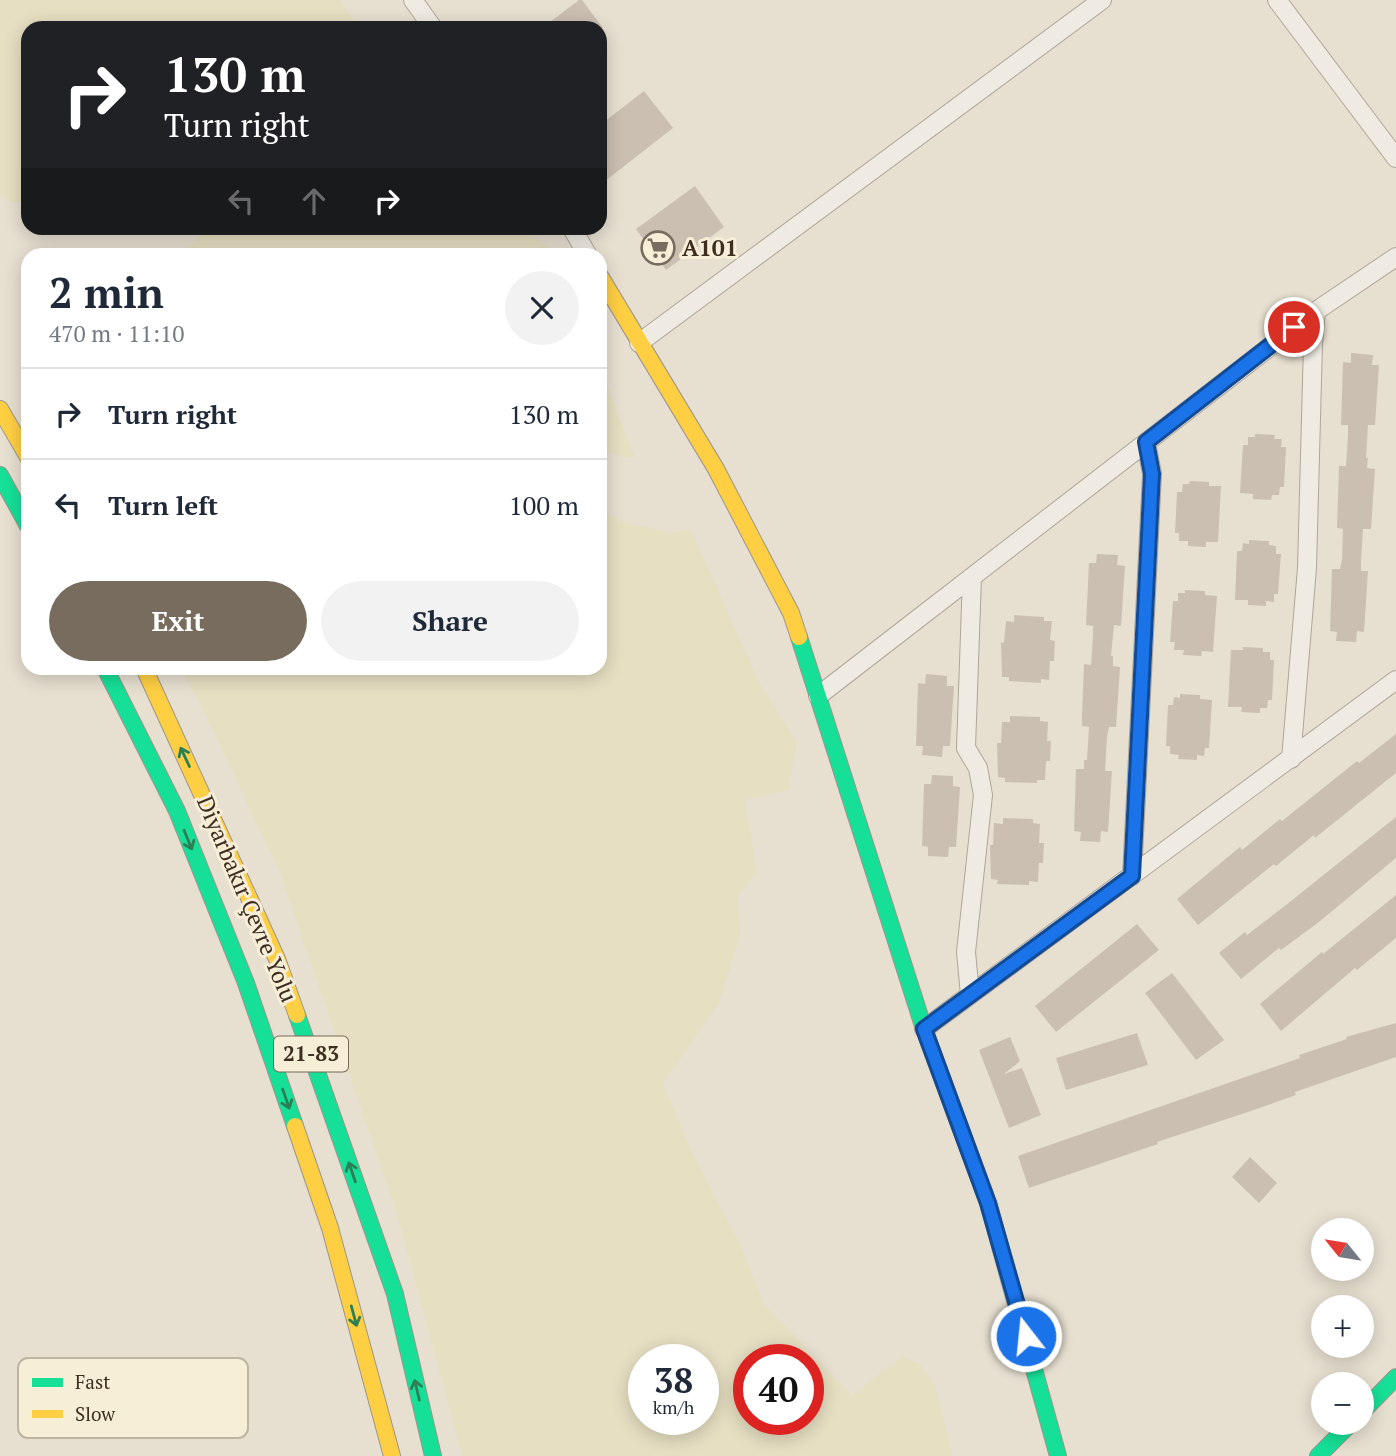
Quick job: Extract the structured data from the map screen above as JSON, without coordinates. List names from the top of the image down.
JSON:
{
  "streets": {
    "main road": ["Diyarbakır Çevre Yolu", "21-83"]
  },
  "places": {
    "supermarket": ["A101"]
  },
  "legend": ["Fast", "Slow"],
  "north": "top left",
  "page": {
    "turn": ["130 m", "Turn right"],
    "heading": ["2 min", "470 m · 11:10"],
    "list": [
      {
        "name": "Turn right",
        "value": "130 m"
      },
      {
        "name": "Turn left",
        "value": "100 m"
      }
    ],
    "buttons": ["Exit", "Share"],
    "map_buttons": ["+", "−"],
    "speed": "38 km/h",
    "limit": "40"
  }
}
